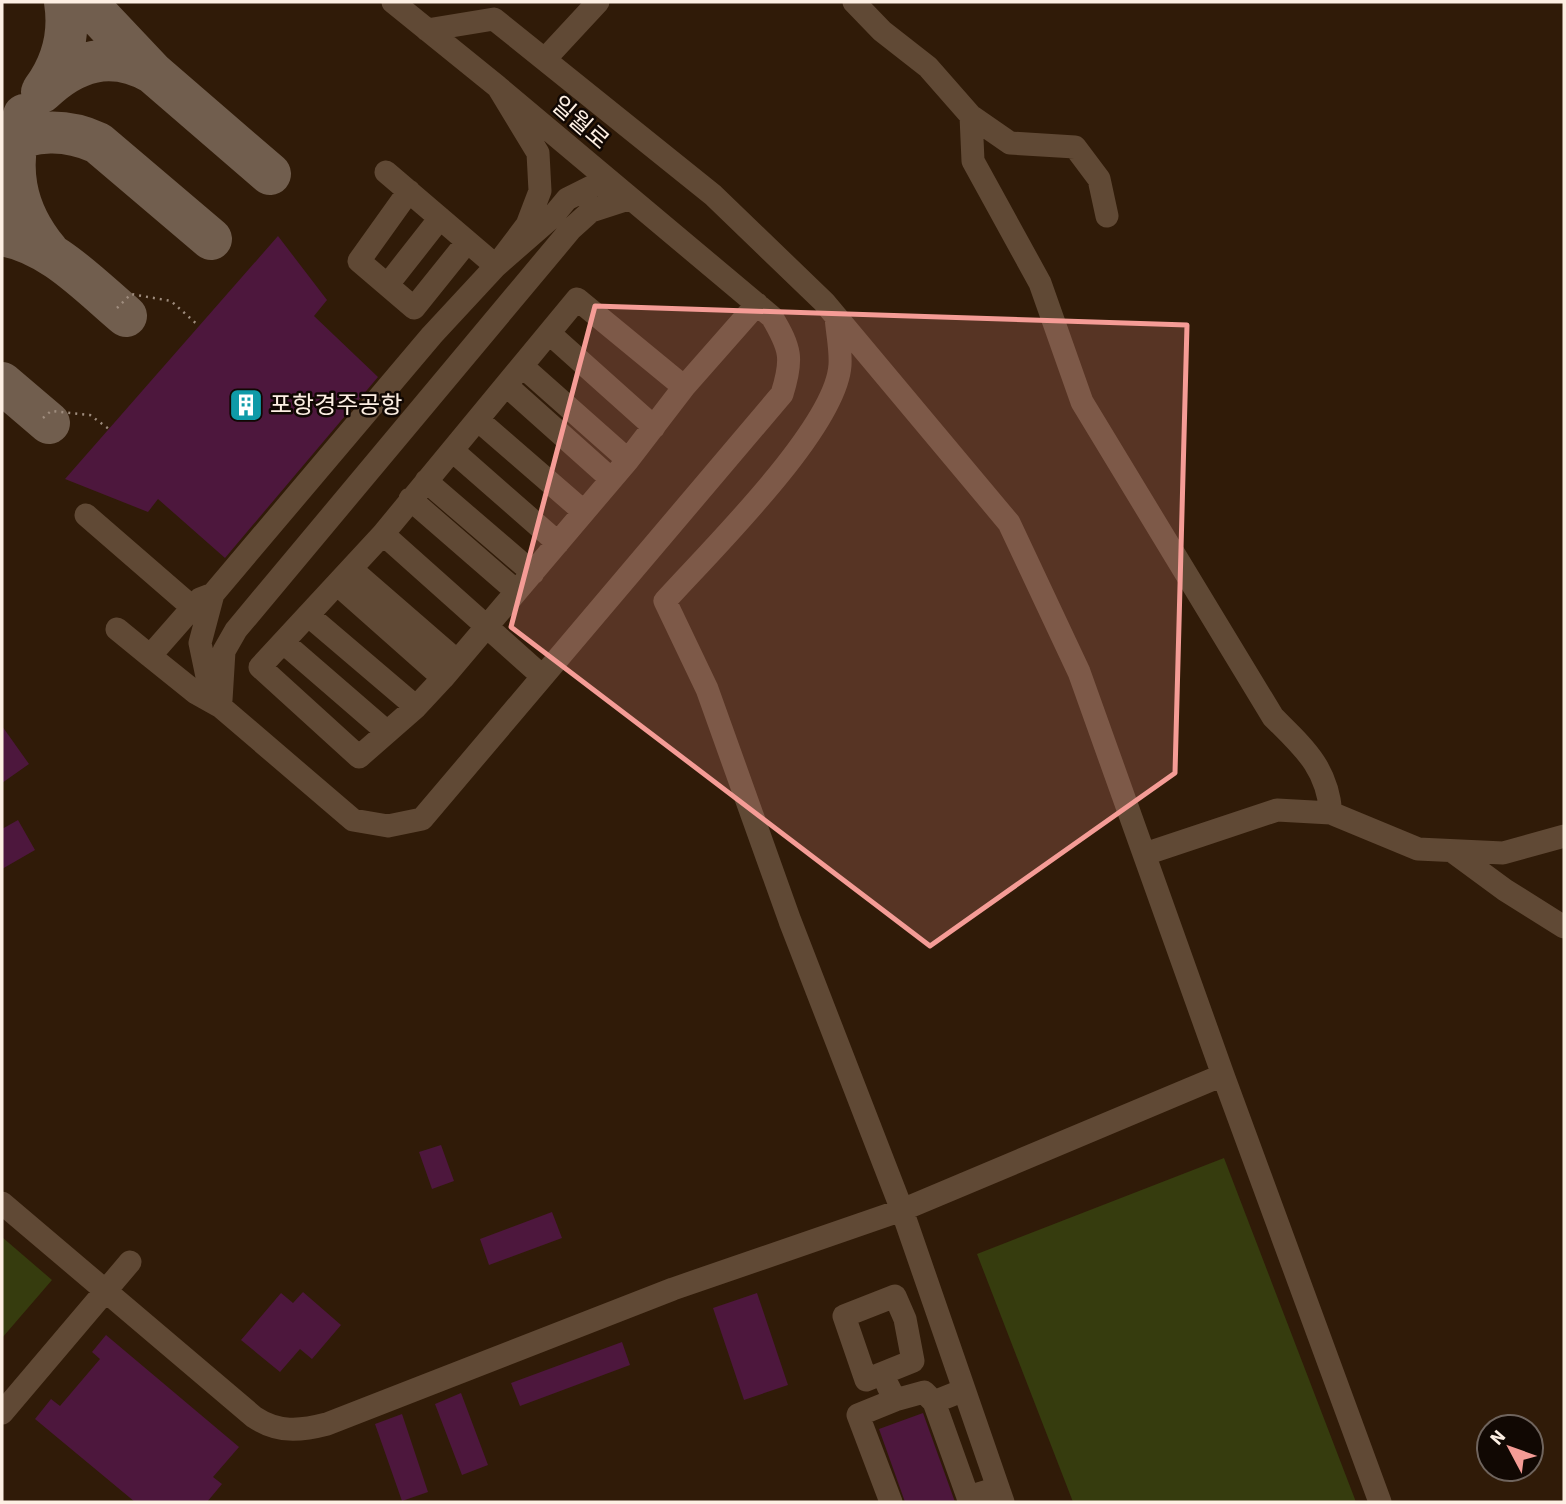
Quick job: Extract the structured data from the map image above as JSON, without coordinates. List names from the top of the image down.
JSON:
{
  "streets": {
    "street": ["일월로"]
  },
  "places": {
    "building": ["포항경주공항"]
  },
  "north": "top left"
}
